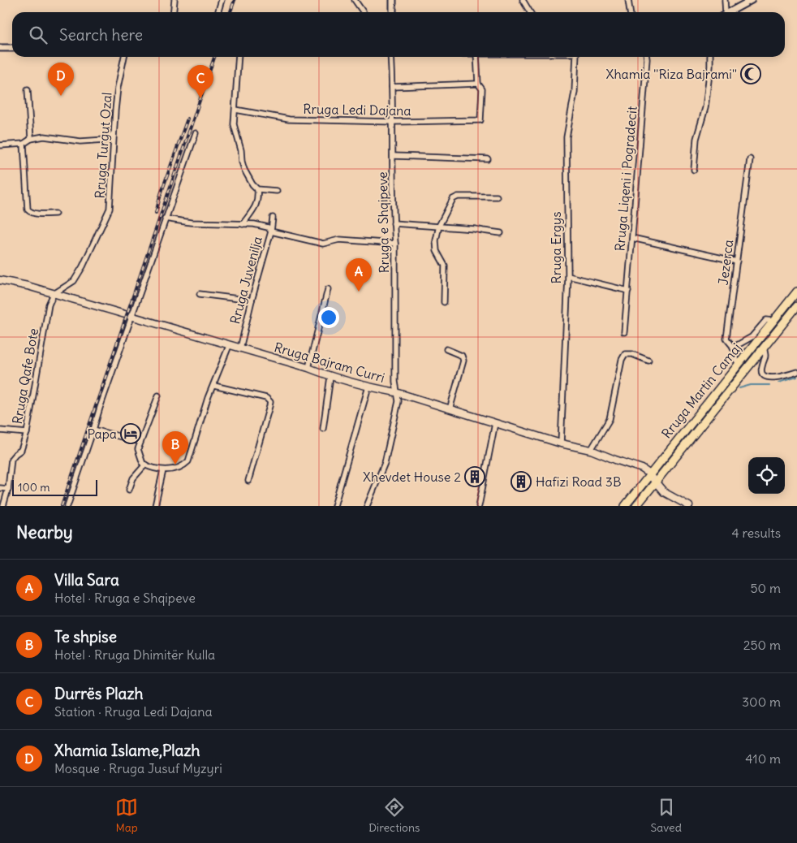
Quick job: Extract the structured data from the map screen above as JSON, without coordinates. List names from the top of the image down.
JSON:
{
  "streets": {
    "highway": ["Rruga Martin Camaj"],
    "main road": ["Rruga Bajram Curri"],
    "street": [
      "Rruga Ledi Dajana",
      "Rruga Turgut Ozal",
      "Rruga Liqeni i Pogradecit",
      "Rruga e Shqipeve",
      "Rruga Ergys",
      "Jezerca",
      "Rruga Juvenilja",
      "Rruga Qafe Bote"
    ]
  },
  "crossings": [
    ["Rruga Ledi Dajana", "Rruga e Shqipeve"],
    ["Rruga Turgut Ozal", "Rruga Bajram Curri"],
    ["Rruga Turgut Ozal", "Rruga Qafe Bote"],
    ["Rruga e Shqipeve", "Rruga Bajram Curri"],
    ["Rruga Ergys", "Rruga Bajram Curri"],
    ["Jezerca", "Rruga Martin Camaj"],
    ["Rruga Juvenilja", "Rruga Bajram Curri"],
    ["Rruga Bajram Curri", "Rruga Qafe Bote"],
    ["Rruga Bajram Curri", "Rruga Martin Camaj"]
  ],
  "places": {
    "mosque": ["Xhamia ''Riza Bajrami''"],
    "hotel": ["Papa"],
    "building": ["Xhevdet House 2", "Hafizi Road 3B"]
  },
  "scale_bar": "100 m",
  "page": {
    "search": "Search here",
    "pins": [
      "D",
      "C",
      "A",
      "B"
    ],
    "scale": "100 m",
    "heading": ["Nearby", "4 results"],
    "list": [
      {
        "mark": "A",
        "name": "Villa Sara",
        "note": "Hotel · Rruga e Shqipeve",
        "value": "50 m"
      },
      {
        "mark": "B",
        "name": "Te shpise",
        "note": "Hotel · Rruga Dhimitër Kulla",
        "value": "250 m"
      },
      {
        "mark": "C",
        "name": "Durrës Plazh",
        "note": "Station · Rruga Ledi Dajana",
        "value": "300 m"
      },
      {
        "mark": "D",
        "name": "Xhamia Islame,Plazh",
        "note": "Mosque · Rruga Jusuf Myzyri",
        "value": "410 m"
      }
    ],
    "nav": ["Map", "Directions", "Saved"]
  }
}
